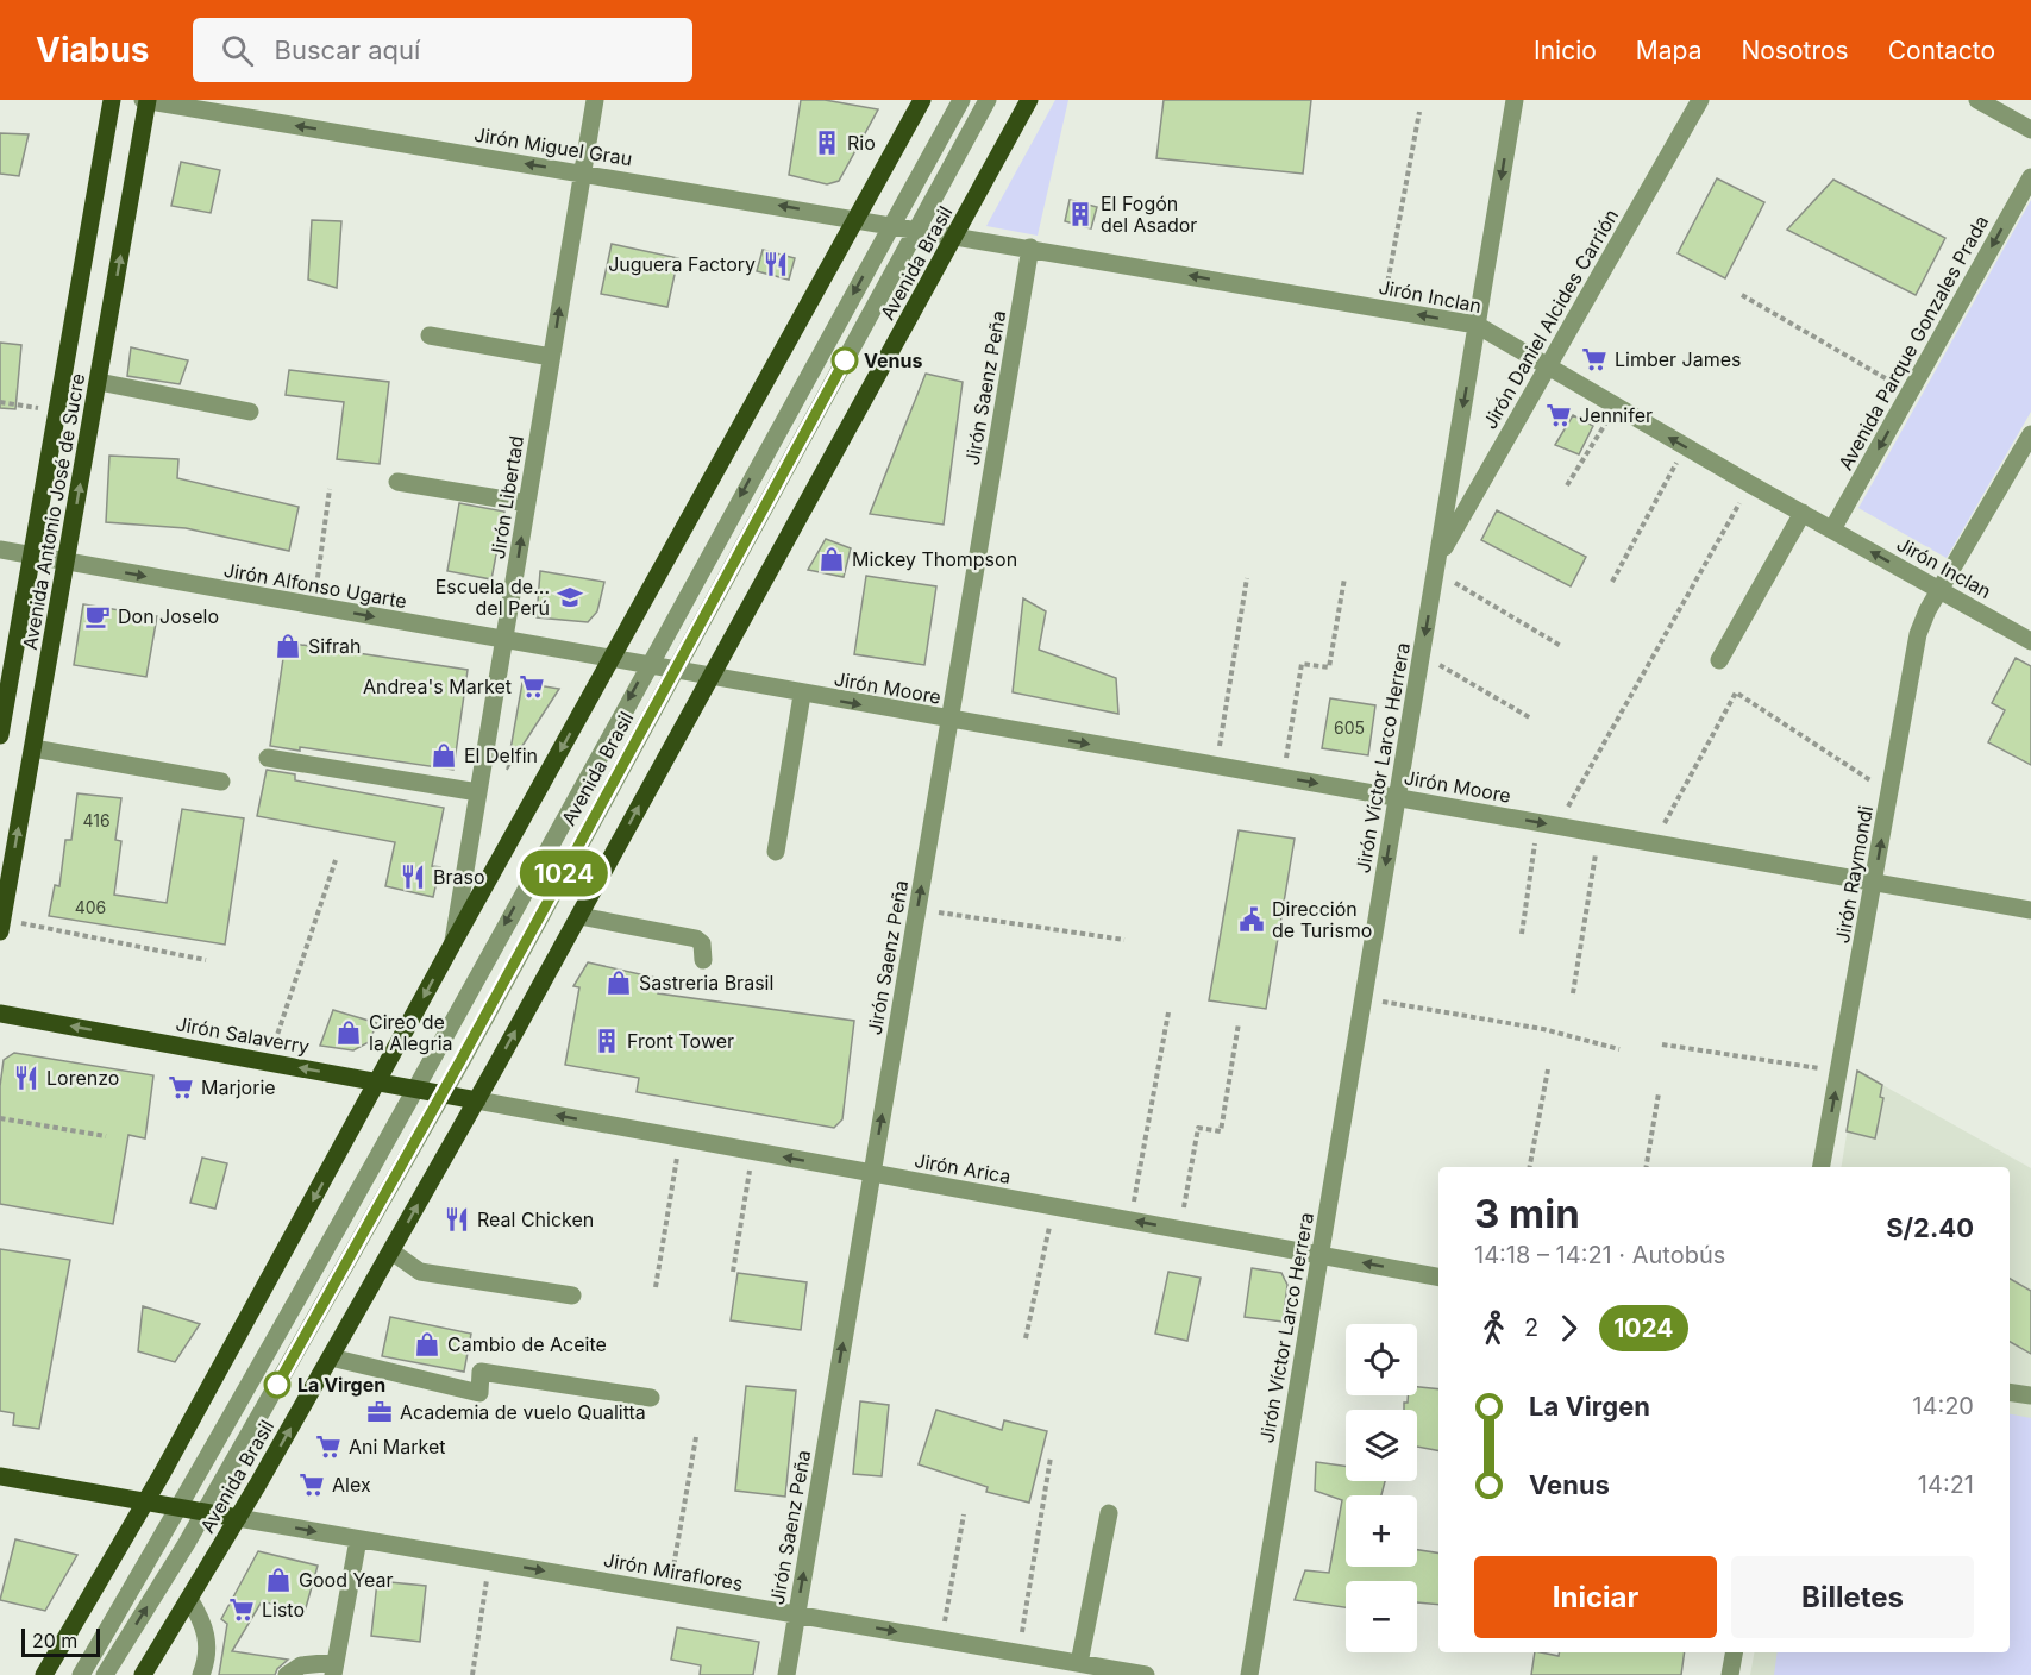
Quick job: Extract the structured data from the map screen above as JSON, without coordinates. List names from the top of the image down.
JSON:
{
  "streets": {
    "main road": ["Avenida Brasil", "Avenida Antonio José de Sucre", "Jirón Salaverry"],
    "street": [
      "Jirón Miguel Grau",
      "Jirón Inclan",
      "Jirón Daniel Alcides Carrión",
      "Avenida Parque Gonzales Prada",
      "Jirón Saenz Peña",
      "Jirón Libertad",
      "Jirón Alfonso Ugarte",
      "Jirón Moore",
      "Jirón Víctor Larco Herrera",
      "Jirón Raymondi",
      "Jirón Arica",
      "Jirón Miraflores"
    ]
  },
  "crossings": [
    ["Jirón Miguel Grau", "Avenida Brasil"],
    ["Jirón Miguel Grau", "Jirón Inclan"],
    ["Jirón Miguel Grau", "Jirón Libertad"],
    ["Jirón Miguel Grau", "Avenida Antonio José de Sucre"],
    ["Avenida Brasil", "Jirón Inclan"],
    ["Avenida Brasil", "Jirón Libertad"],
    ["Avenida Brasil", "Jirón Alfonso Ugarte"],
    ["Avenida Brasil", "Jirón Moore"],
    ["Avenida Brasil", "Jirón Salaverry"],
    ["Avenida Brasil", "Jirón Arica"],
    ["Avenida Brasil", "Jirón Miraflores"],
    ["Jirón Inclan", "Jirón Daniel Alcides Carrión"],
    ["Jirón Inclan", "Avenida Parque Gonzales Prada"],
    ["Jirón Inclan", "Jirón Saenz Peña"],
    ["Jirón Inclan", "Jirón Víctor Larco Herrera"],
    ["Jirón Inclan", "Jirón Raymondi"],
    ["Jirón Daniel Alcides Carrión", "Jirón Víctor Larco Herrera"],
    ["Jirón Saenz Peña", "Jirón Moore"],
    ["Jirón Saenz Peña", "Jirón Arica"],
    ["Jirón Saenz Peña", "Jirón Miraflores"],
    ["Jirón Libertad", "Jirón Alfonso Ugarte"],
    ["Avenida Antonio José de Sucre", "Jirón Alfonso Ugarte"],
    ["Jirón Alfonso Ugarte", "Jirón Moore"],
    ["Jirón Moore", "Jirón Víctor Larco Herrera"],
    ["Jirón Moore", "Jirón Raymondi"],
    ["Jirón Víctor Larco Herrera", "Jirón Arica"],
    ["Jirón Salaverry", "Jirón Arica"]
  ],
  "one_way": [
    "Jirón Miguel Grau",
    "Jirón Inclan",
    "Jirón Saenz Peña",
    "Jirón Libertad",
    "Jirón Moore",
    "Jirón Víctor Larco Herrera",
    "Jirón Salaverry",
    "Jirón Arica",
    "Jirón Miraflores"
  ],
  "places": {
    "building": ["Rio", "El Fogón del Asador", "Front Tower"],
    "restaurant": [
      "Juguera Factory",
      "Braso",
      "Lorenzo",
      "Real Chicken"
    ],
    "supermarket": [
      "Limber James",
      "Jennifer",
      "Andrea's Market",
      "Marjorie",
      "Ani Market",
      "Alex",
      "Listo"
    ],
    "other": ["Venus", "La Virgen"],
    "shop": [
      "Mickey Thompson",
      "Sifrah",
      "El Delfin",
      "Sastreria Brasil",
      "Cireo de la Alegria",
      "Cambio de Aceite",
      "Good Year"
    ],
    "school or university": ["Escuela de... del Perú"],
    "cafe": ["Don Joselo"],
    "public building": ["Dirección de Turismo"],
    "office": ["Academia de vuelo Qualitta"]
  },
  "lines": ["bus line 1024"],
  "house_numbers": ["605", "416", "406"],
  "scale_bar": "20 m",
  "page": {
    "header": "Viabus",
    "search": "Buscar aquí",
    "nav": [
      "Inicio",
      "Mapa",
      "Nosotros",
      "Contacto"
    ],
    "on_map": "1024",
    "heading": ["3 min", "14:18 – 14:21 · Autobús", "S/2.40"],
    "legs": ["2", "1024"],
    "map_buttons": ["+", "−"],
    "list": [
      {
        "name": "La Virgen",
        "value": "14:20"
      },
      {
        "name": "Venus",
        "value": "14:21"
      }
    ],
    "buttons": ["Iniciar", "Billetes"],
    "scale": "20 m"
  }
}
